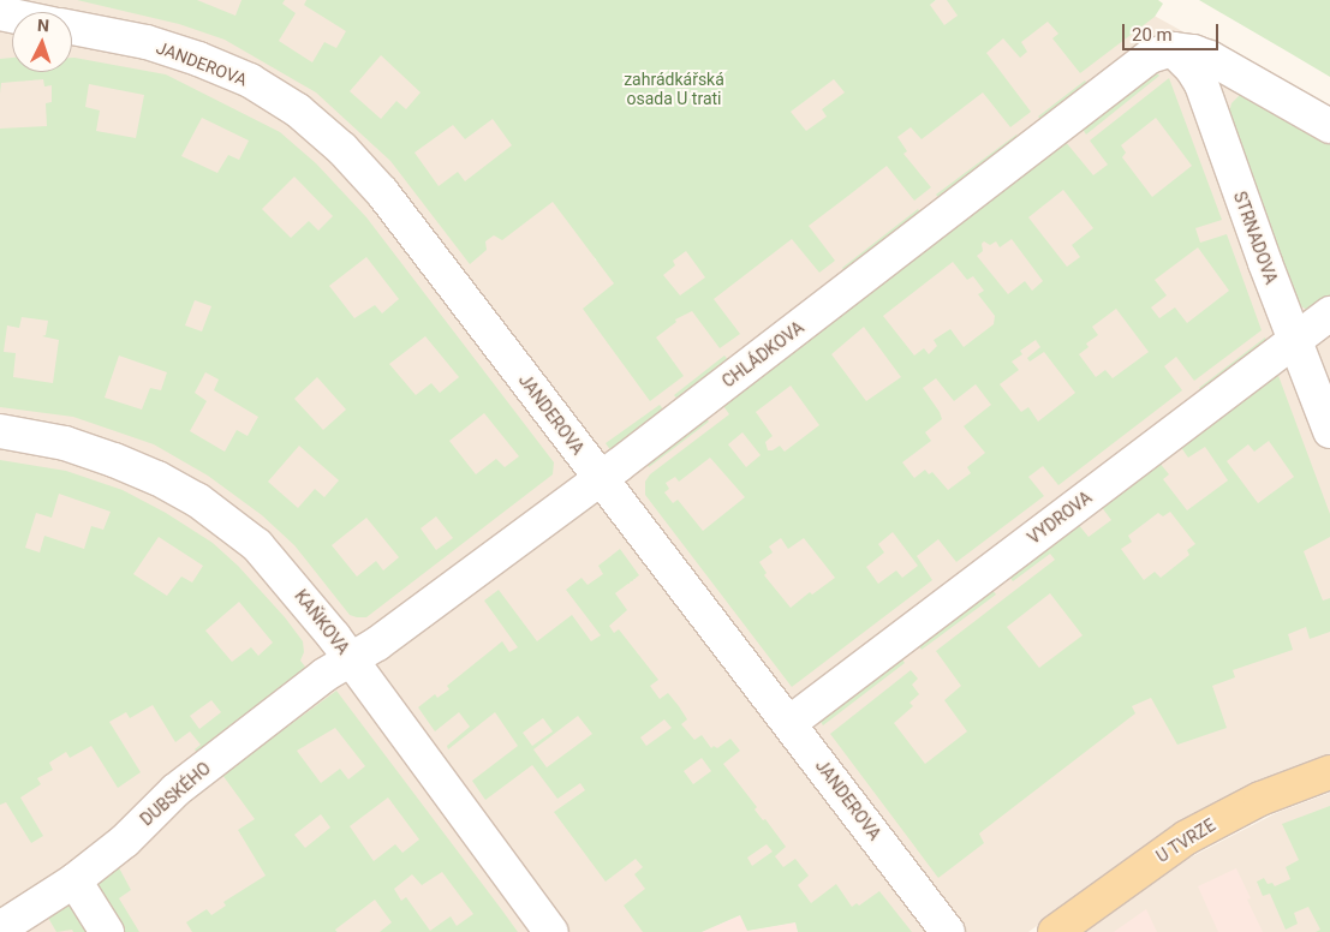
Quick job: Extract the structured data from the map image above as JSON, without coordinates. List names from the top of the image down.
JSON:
{
  "streets": {
    "main road": ["U TVRZE"],
    "street": [
      "JANDEROVA",
      "STRNADOVA",
      "CHLÁDKOVA",
      "VYDROVA",
      "KAŇKOVA",
      "DUBSKÉHO"
    ]
  },
  "crossings": [
    ["JANDEROVA", "CHLÁDKOVA"],
    ["JANDEROVA", "VYDROVA"],
    ["STRNADOVA", "CHLÁDKOVA"],
    ["STRNADOVA", "VYDROVA"],
    ["CHLÁDKOVA", "KAŇKOVA"],
    ["CHLÁDKOVA", "DUBSKÉHO"],
    ["KAŇKOVA", "DUBSKÉHO"]
  ],
  "parks": ["zahrádkářská osada U trati"],
  "scale_bar": "20 m",
  "north": "top"
}
